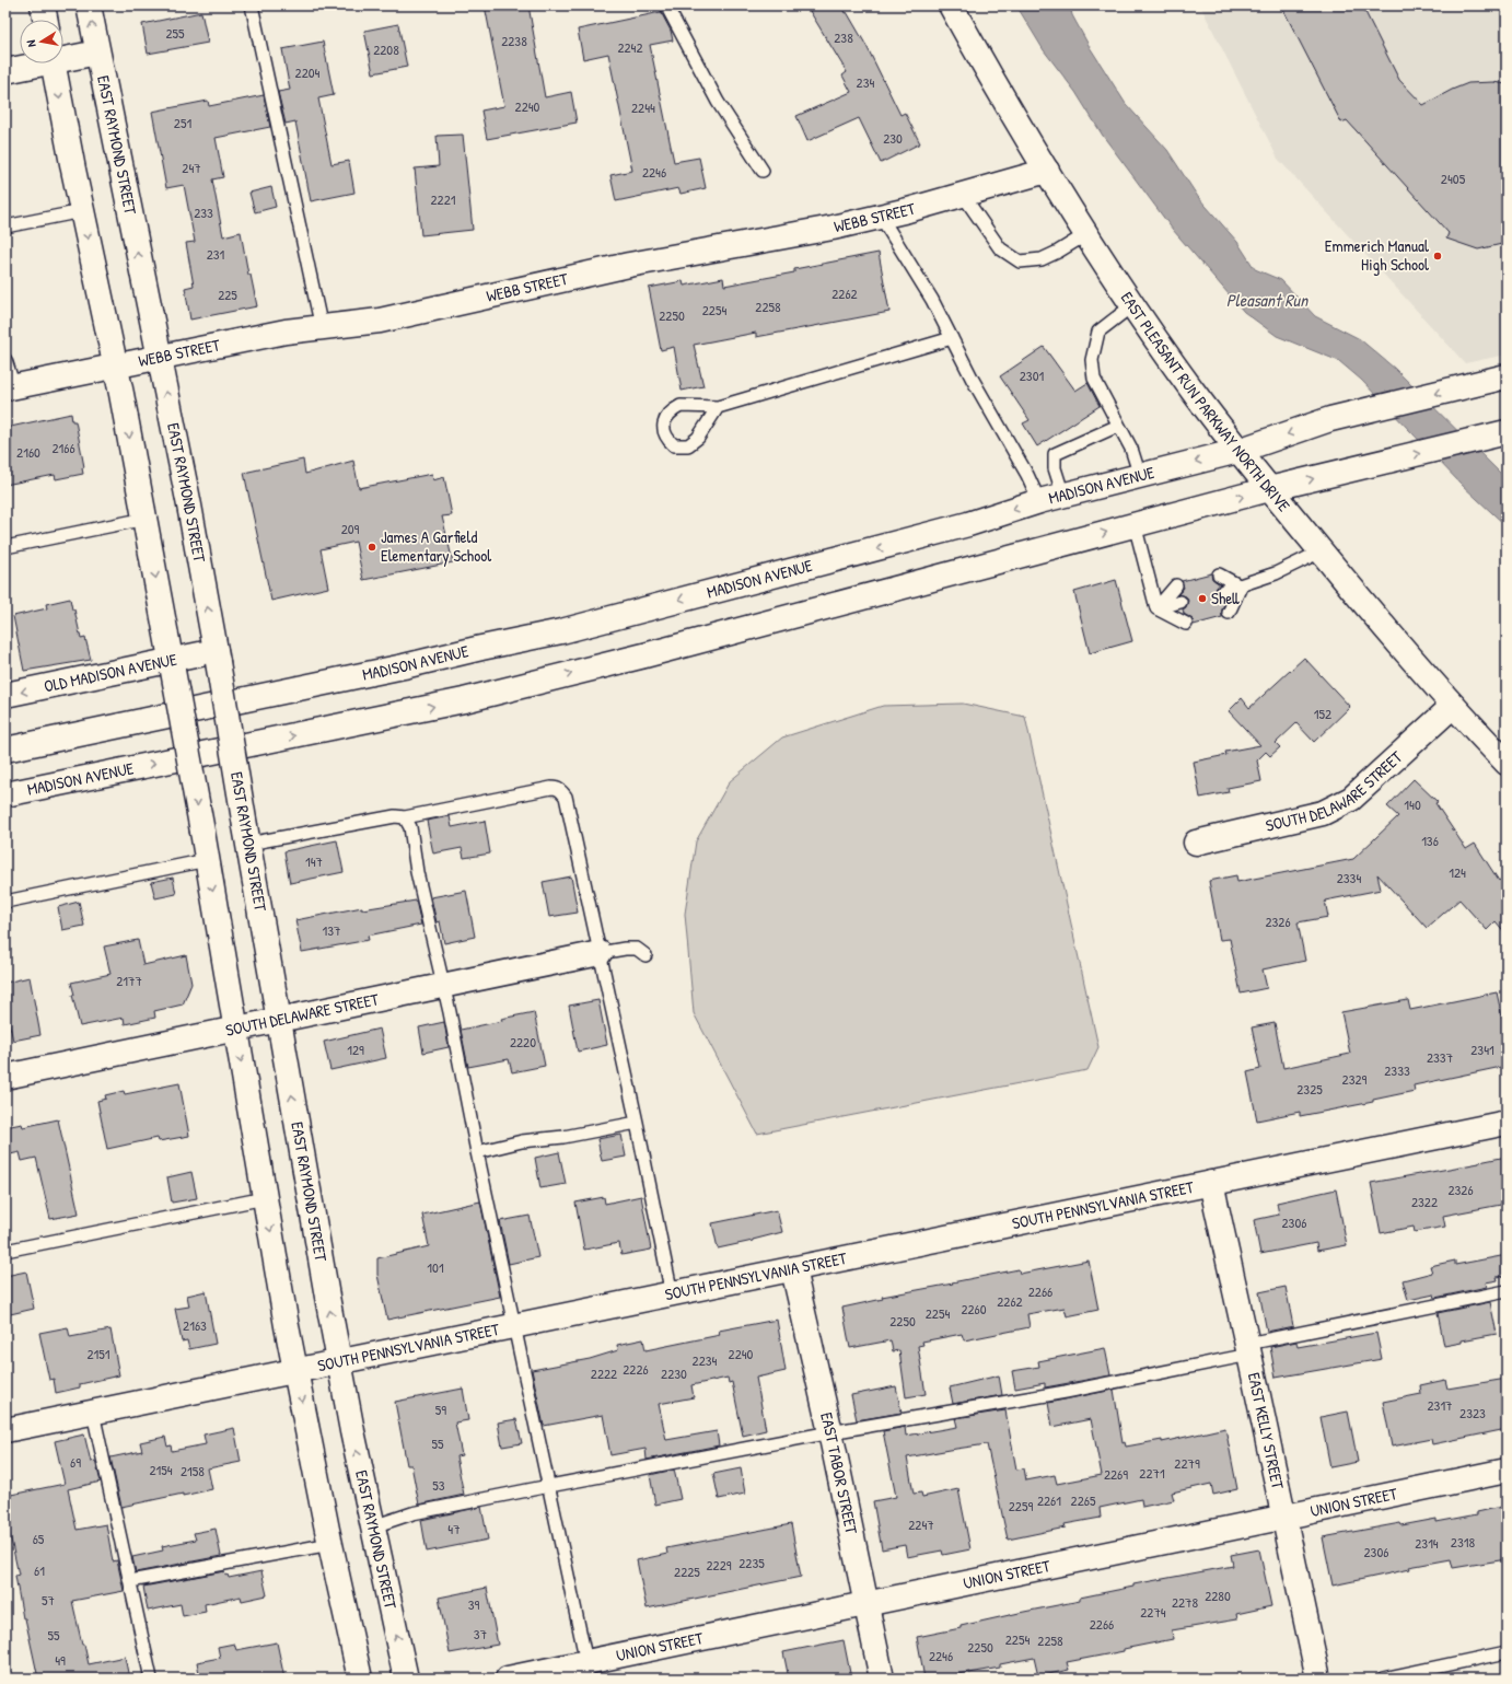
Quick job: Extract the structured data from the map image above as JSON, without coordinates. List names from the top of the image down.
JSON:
{
  "streets": {
    "street": [
      "EAST RAYMOND STREET",
      "WEBB STREET",
      "EAST PLEASANT RUN PARKWAY NORTH DRIVE",
      "MADISON AVENUE",
      "OLD MADISON AVENUE",
      "SOUTH DELAWARE STREET",
      "SOUTH PENNSYLVANIA STREET",
      "EAST KELLY STREET",
      "EAST TABOR STREET",
      "UNION STREET"
    ]
  },
  "crossings": [
    ["EAST RAYMOND STREET", "WEBB STREET"],
    ["EAST RAYMOND STREET", "OLD MADISON AVENUE"],
    ["EAST RAYMOND STREET", "SOUTH DELAWARE STREET"],
    ["EAST RAYMOND STREET", "SOUTH PENNSYLVANIA STREET"],
    ["WEBB STREET", "EAST PLEASANT RUN PARKWAY NORTH DRIVE"],
    ["EAST PLEASANT RUN PARKWAY NORTH DRIVE", "MADISON AVENUE"],
    ["EAST PLEASANT RUN PARKWAY NORTH DRIVE", "SOUTH DELAWARE STREET"],
    ["SOUTH PENNSYLVANIA STREET", "EAST KELLY STREET"],
    ["SOUTH PENNSYLVANIA STREET", "EAST TABOR STREET"],
    ["EAST KELLY STREET", "UNION STREET"],
    ["EAST TABOR STREET", "UNION STREET"]
  ],
  "one_way": ["OLD MADISON AVENUE"],
  "water": ["Pleasant Run"],
  "places": ["Emmerich Manual High School", "James A Garfield Elementary School", "Shell"],
  "house_numbers": [
    "255",
    "238",
    "2238",
    "2242",
    "2208",
    "2204",
    "234",
    "2240",
    "2244",
    "251",
    "230",
    "247",
    "2246",
    "2405",
    "2221",
    "233",
    "231",
    "2262",
    "225",
    "2258",
    "2254",
    "2250",
    "2301",
    "2166",
    "2160",
    "209",
    "152",
    "140",
    "136",
    "147",
    "124",
    "2334",
    "2326",
    "137",
    "2177",
    "2220",
    "129",
    "2341",
    "2337",
    "2333",
    "2329",
    "2325",
    "2326",
    "2322",
    "2306",
    "101",
    "2266",
    "2262",
    "2260",
    "2254",
    "2250",
    "2163",
    "2151",
    "2240",
    "2234",
    "2226",
    "2222",
    "2230",
    "2317",
    "59",
    "2323",
    "55",
    "69",
    "2279",
    "2154",
    "2158",
    "2271",
    "2269",
    "53",
    "2261",
    "2265",
    "2259",
    "2247",
    "47",
    "65",
    "2318",
    "2314",
    "2306",
    "2235",
    "2229",
    "61",
    "2225",
    "2280",
    "57",
    "2278",
    "39",
    "2274",
    "2266",
    "37",
    "55",
    "2254",
    "2258",
    "2250",
    "2246",
    "49"
  ],
  "north": "left"
}
